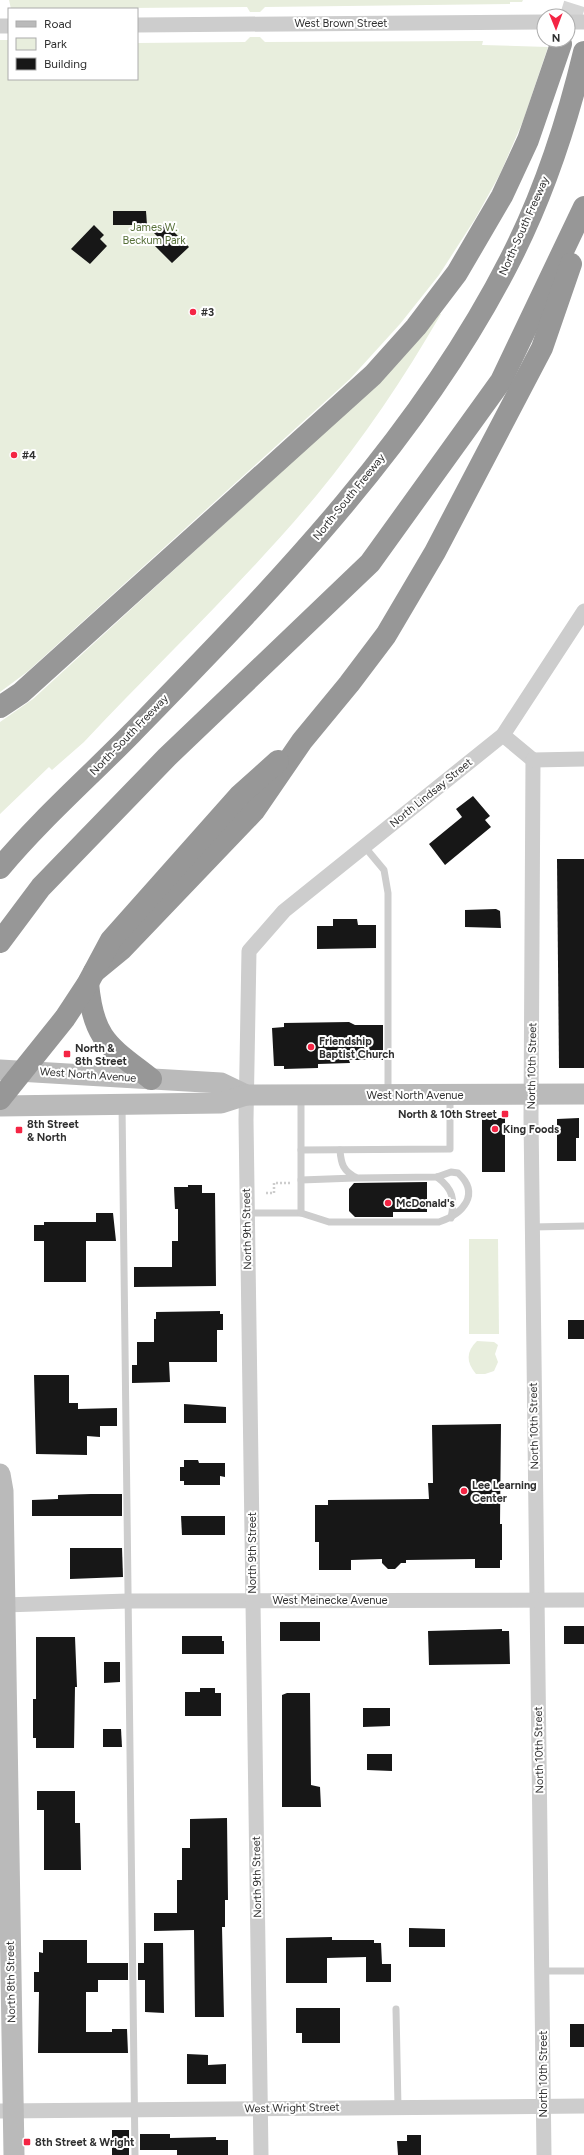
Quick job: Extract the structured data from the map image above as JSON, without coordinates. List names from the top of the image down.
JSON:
{
  "streets": {
    "highway": ["North-South Freeway"],
    "main road": ["West North Avenue", "North 8th Street"],
    "street": [
      "West Brown Street",
      "North Lindsay Street",
      "North 10th Street",
      "North 9th Street",
      "West Meinecke Avenue",
      "West Wright Street"
    ]
  },
  "crossings": [
    ["North Lindsay Street", "North 9th Street"],
    ["North 10th Street", "West North Avenue"],
    ["North 10th Street", "West Meinecke Avenue"],
    ["North 10th Street", "West Wright Street"],
    ["West North Avenue", "North 9th Street"],
    ["North 9th Street", "West Meinecke Avenue"],
    ["North 9th Street", "West Wright Street"],
    ["West Meinecke Avenue", "North 8th Street"],
    ["North 8th Street", "West Wright Street"]
  ],
  "parks": ["James W. Beckum Park"],
  "places": {
    "other": [
      "#3",
      "#4",
      "Friendship Baptist Church",
      "King Foods",
      "McDonald's",
      "Lee Learning Center"
    ],
    "transit": [
      "North & 8th Street",
      "North & 10th Street",
      "8th Street & North",
      "8th Street & Wright"
    ]
  },
  "legend": ["Road", "Park", "Building"],
  "north": "bottom"
}
